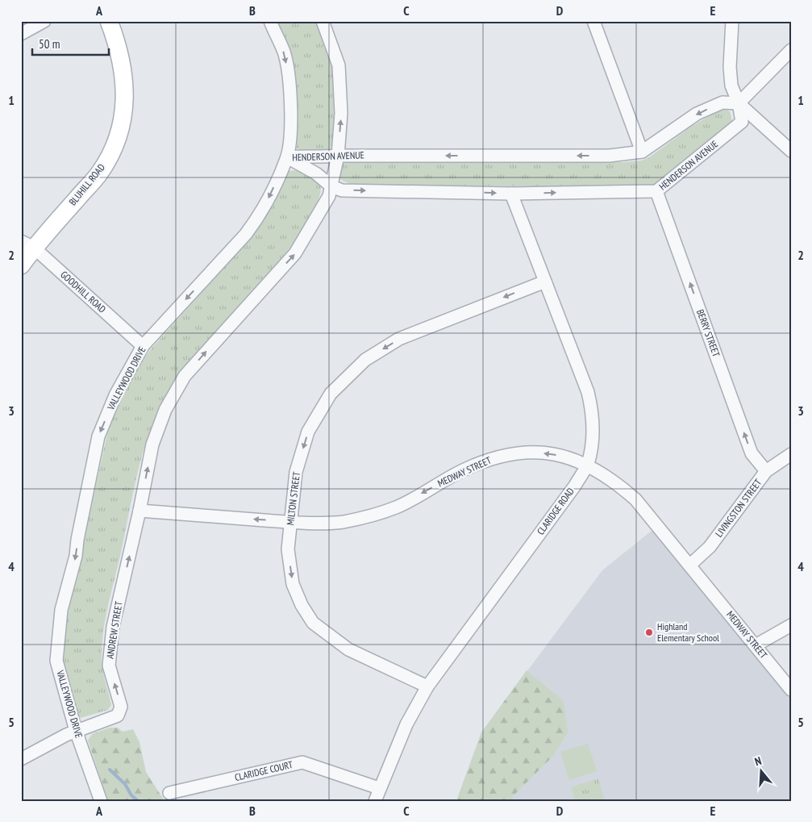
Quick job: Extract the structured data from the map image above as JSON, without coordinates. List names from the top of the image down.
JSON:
{
  "streets": {
    "street": [
      "HENDERSON AVENUE",
      "BLUHILL ROAD",
      "GOODHILL ROAD",
      "BERRY STREET",
      "VALLEYWOOD DRIVE",
      "MEDWAY STREET",
      "MILTON STREET",
      "LIVINGSTON STREET",
      "CLARIDGE ROAD",
      "ANDREW STREET",
      "CLARIDGE COURT"
    ]
  },
  "crossings": [
    ["HENDERSON AVENUE", "BERRY STREET"],
    ["HENDERSON AVENUE", "VALLEYWOOD DRIVE"],
    ["HENDERSON AVENUE", "CLARIDGE ROAD"],
    ["BLUHILL ROAD", "GOODHILL ROAD"],
    ["GOODHILL ROAD", "VALLEYWOOD DRIVE"],
    ["BERRY STREET", "LIVINGSTON STREET"],
    ["VALLEYWOOD DRIVE", "ANDREW STREET"],
    ["MEDWAY STREET", "MILTON STREET"],
    ["MEDWAY STREET", "LIVINGSTON STREET"],
    ["MEDWAY STREET", "CLARIDGE ROAD"],
    ["MEDWAY STREET", "ANDREW STREET"],
    ["MILTON STREET", "CLARIDGE ROAD"],
    ["CLARIDGE ROAD", "CLARIDGE COURT"]
  ],
  "one_way": ["BERRY STREET", "MEDWAY STREET", "ANDREW STREET"],
  "places": ["Highland Elementary School"],
  "scale_bar": "50 m",
  "north": "top",
  "grid": {
    "columns": [
      "A",
      "B",
      "C",
      "D",
      "E"
    ],
    "rows": [
      "1",
      "2",
      "3",
      "4",
      "5"
    ]
  }
}
